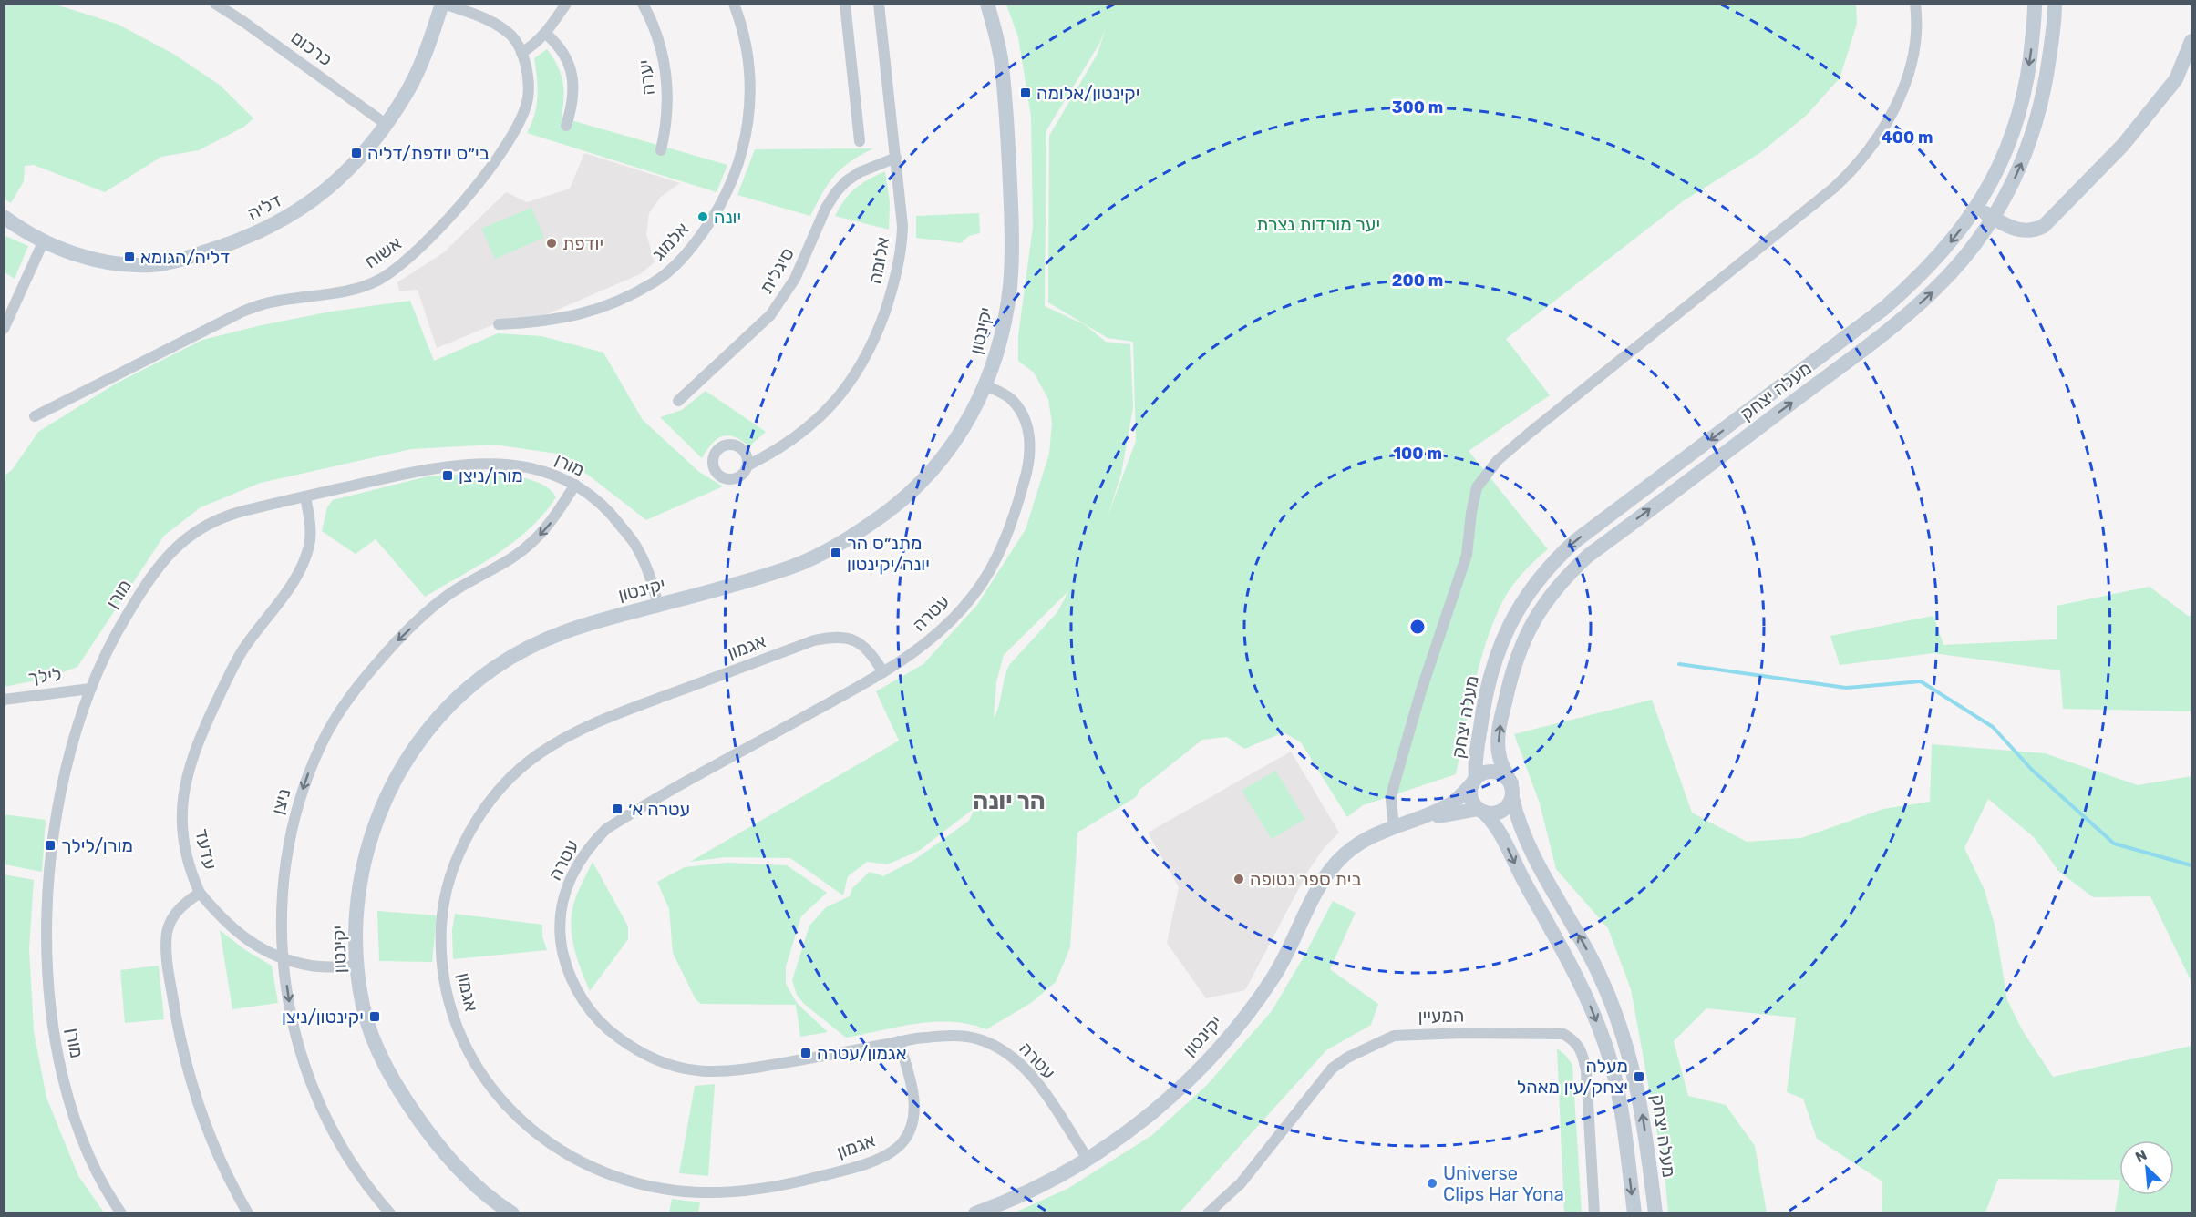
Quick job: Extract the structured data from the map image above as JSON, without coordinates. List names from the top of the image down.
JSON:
{
  "streets": {
    "street": [
      "כרכום",
      "יערה",
      "דליה",
      "אלמוג",
      "אשוח",
      "אלומה",
      "סיגלית",
      "יקינטון",
      "מעלה יצחק",
      "מורן",
      "עטרה",
      "אגמון",
      "לילך",
      "ניצן",
      "עדעד",
      "המעיין"
    ]
  },
  "crossings": [
    ["כרכום", "דליה"],
    ["דליה", "אשוח"],
    ["אלומה", "סיגלית"],
    ["יקינטון", "מעלה יצחק"],
    ["יקינטון", "מורן"],
    ["יקינטון", "עטרה"],
    ["מורן", "לילך"],
    ["מורן", "ניצן"],
    ["מורן", "עדעד"],
    ["עטרה", "אגמון"]
  ],
  "one_way": ["ניצן"],
  "districts": ["הר יונה"],
  "parks": ["יער מורדות נצרת"],
  "places": {
    "transit": [
      "יקינטון/אלומה",
      "בי״ס יודפת/דליה",
      "דליה/הגומא",
      "מורן/ניצן",
      "מתנ״ס הר יונה/יקינטון",
      "עטרה א׳",
      "מורן/לילך",
      "יקינטון/ניצן",
      "אגמון/עטרה",
      "מעלה יצחק/עין מאהל"
    ],
    "other": [
      "יונה",
      "יודפת",
      "בית ספר נטופה",
      "Universe Clips Har Yona"
    ]
  },
  "north": "top left",
  "rings": [
    "300 m",
    "400 m",
    "200 m",
    "100 m"
  ]
}
